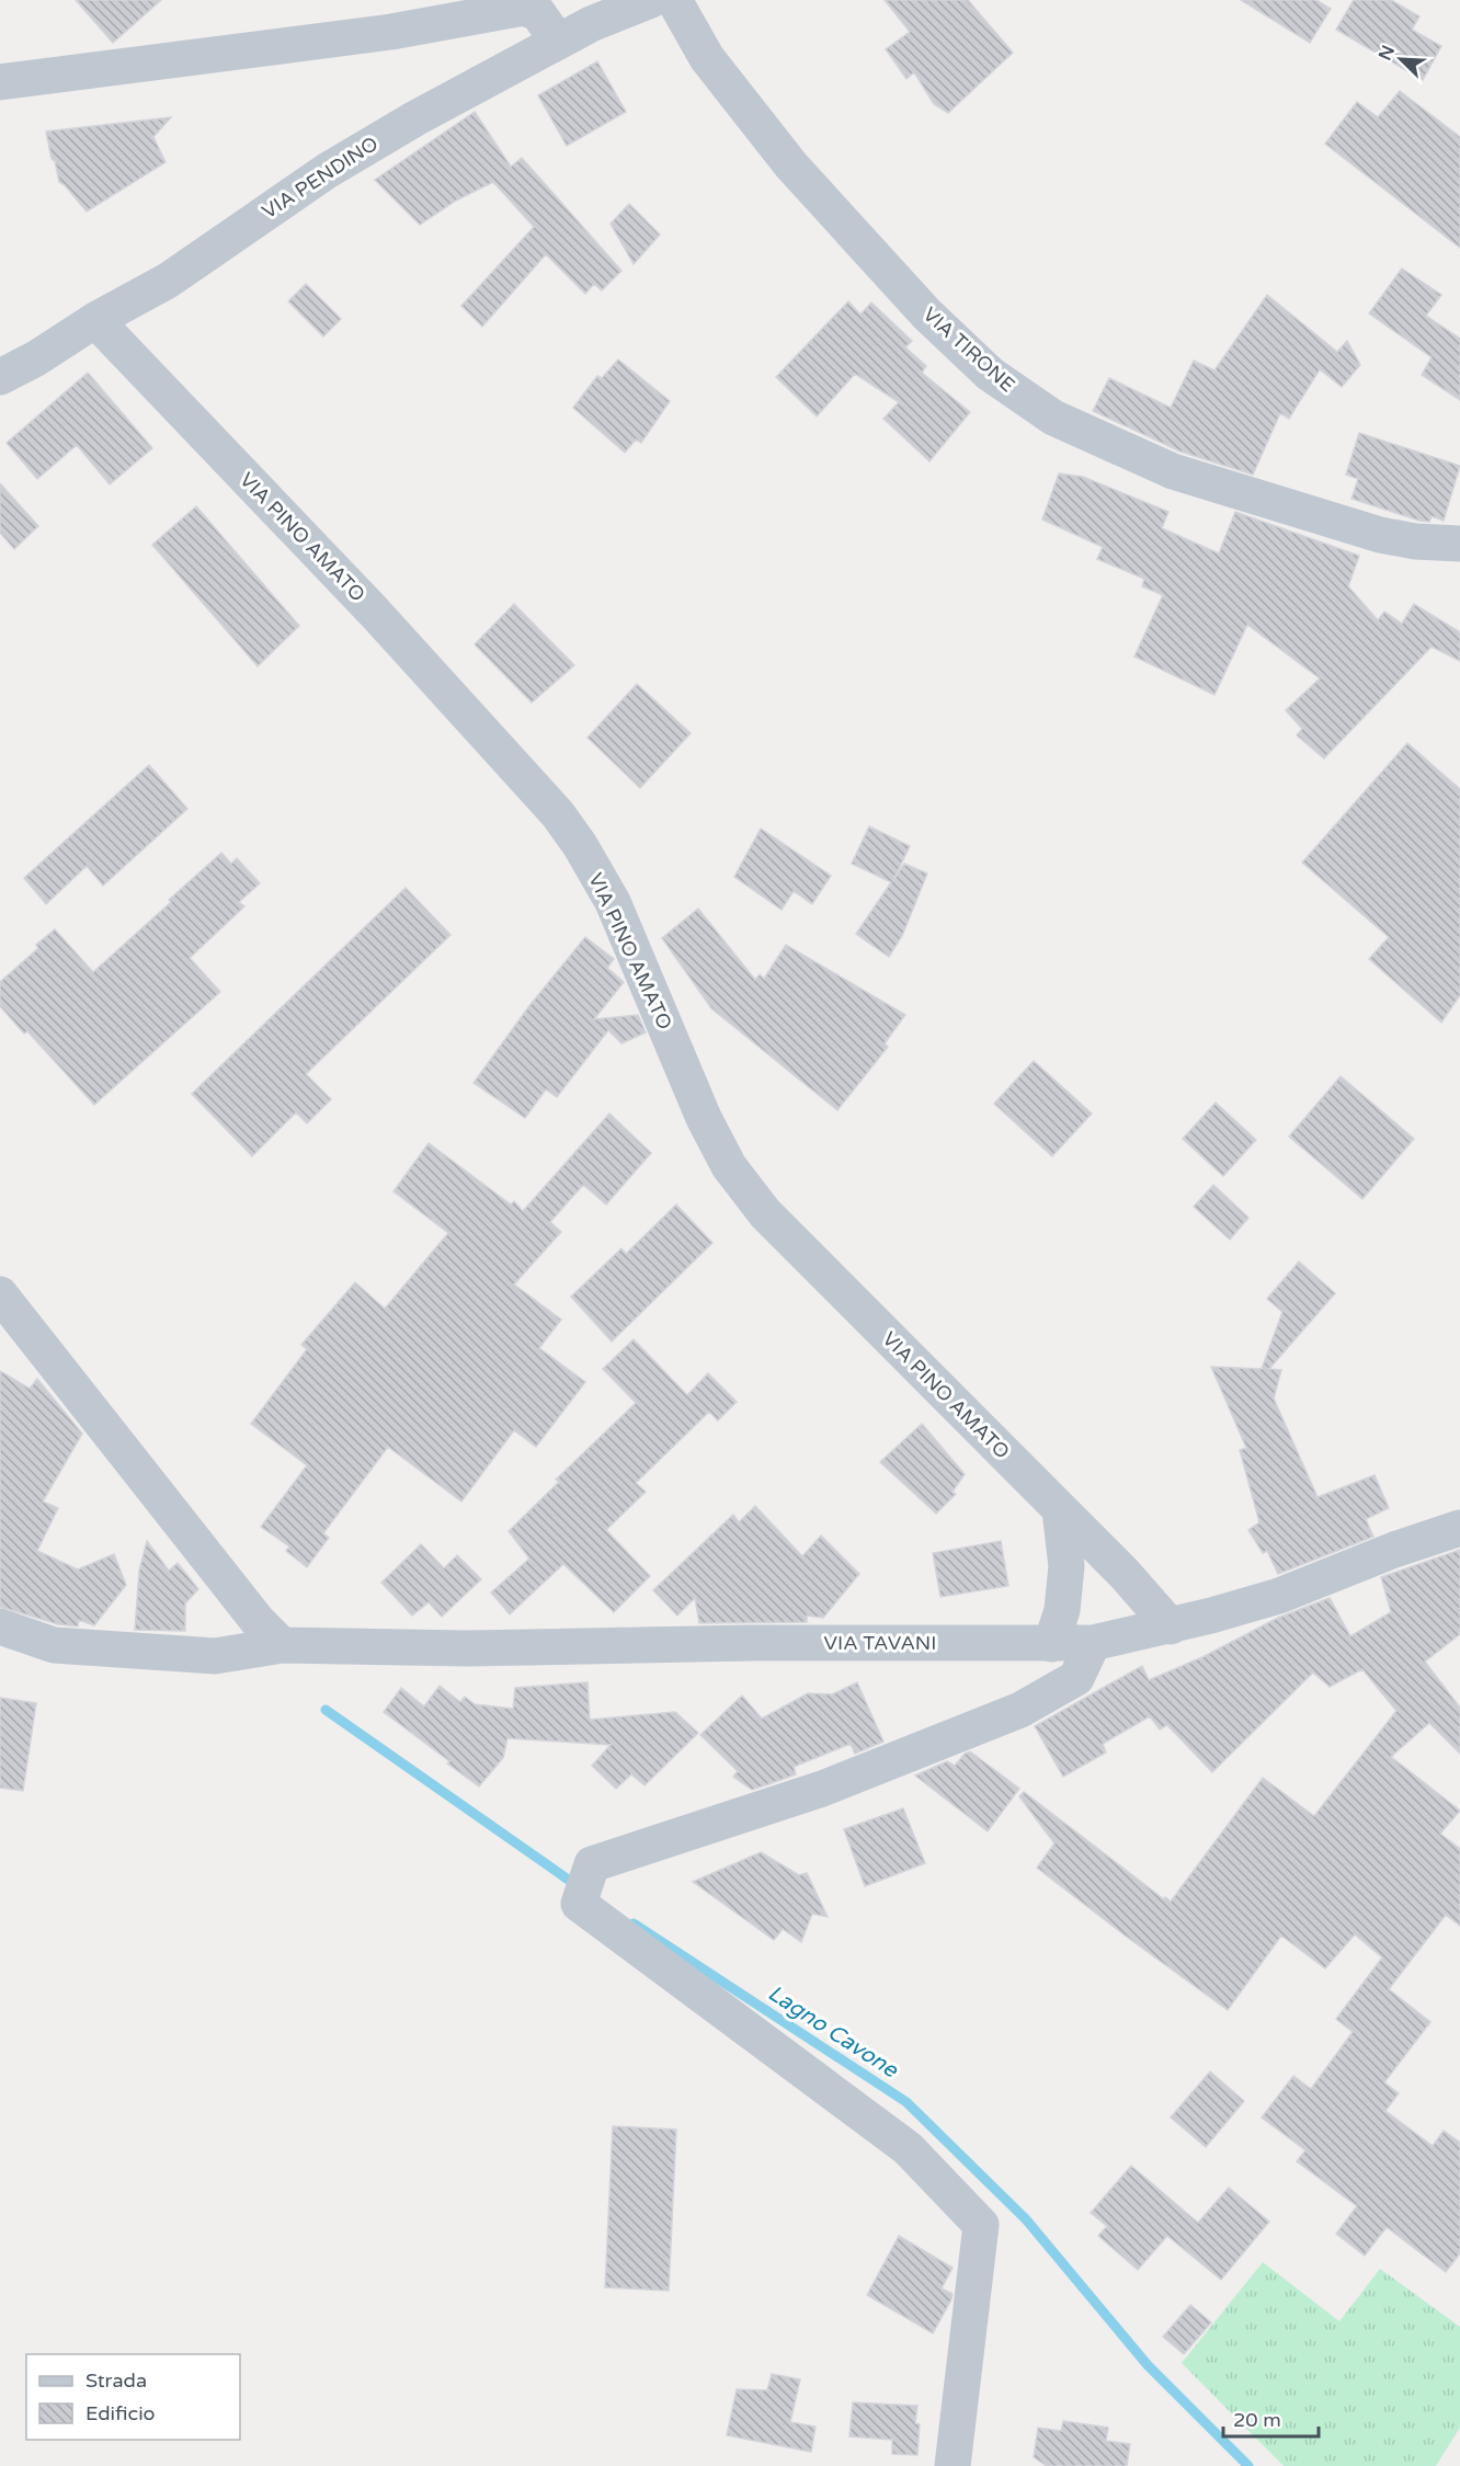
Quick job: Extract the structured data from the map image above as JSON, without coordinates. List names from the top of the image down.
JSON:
{
  "streets": {
    "street": [
      "VIA PENDINO",
      "VIA TIRONE",
      "VIA PINO AMATO",
      "VIA TAVANI"
    ]
  },
  "crossings": [
    ["VIA PENDINO", "VIA PINO AMATO"],
    ["VIA PINO AMATO", "VIA TAVANI"]
  ],
  "water": ["Lagno Cavone"],
  "legend": ["Strada", "Edificio"],
  "scale_bar": "20 m",
  "north": "top left"
}
